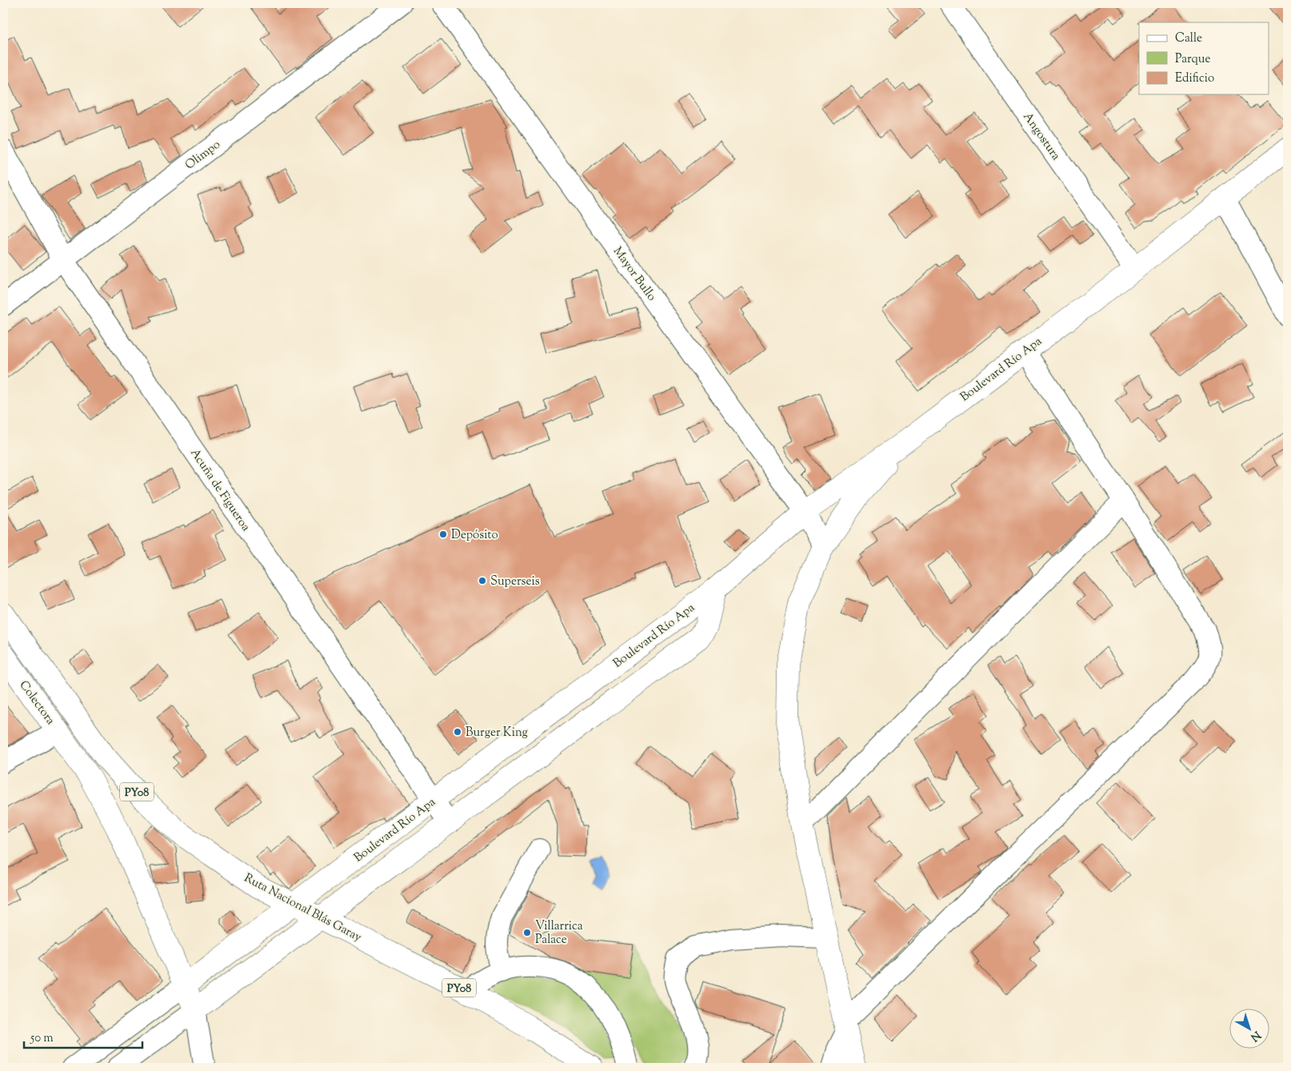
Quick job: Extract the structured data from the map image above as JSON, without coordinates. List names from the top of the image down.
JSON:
{
  "streets": {
    "main road": [
      "Boulevard Río Apa",
      "Colectora",
      "PY08",
      "Ruta Nacional Blás Garay"
    ],
    "street": [
      "Angostura",
      "Olimpo",
      "Mayor Bullo",
      "Acuña de Figueroa"
    ]
  },
  "crossings": [
    ["Angostura", "Boulevard Río Apa"],
    ["Olimpo", "Acuña de Figueroa"],
    ["Mayor Bullo", "Boulevard Río Apa"],
    ["Boulevard Río Apa", "Acuña de Figueroa"],
    ["Boulevard Río Apa", "Colectora"],
    ["Boulevard Río Apa", "Ruta Nacional Blás Garay"]
  ],
  "places": [
    "Depósito",
    "Superseis",
    "Burger King",
    "Villarrica Palace"
  ],
  "legend": ["Calle", "Parque", "Edificio"],
  "scale_bar": "50 m",
  "north": "bottom right"
}
